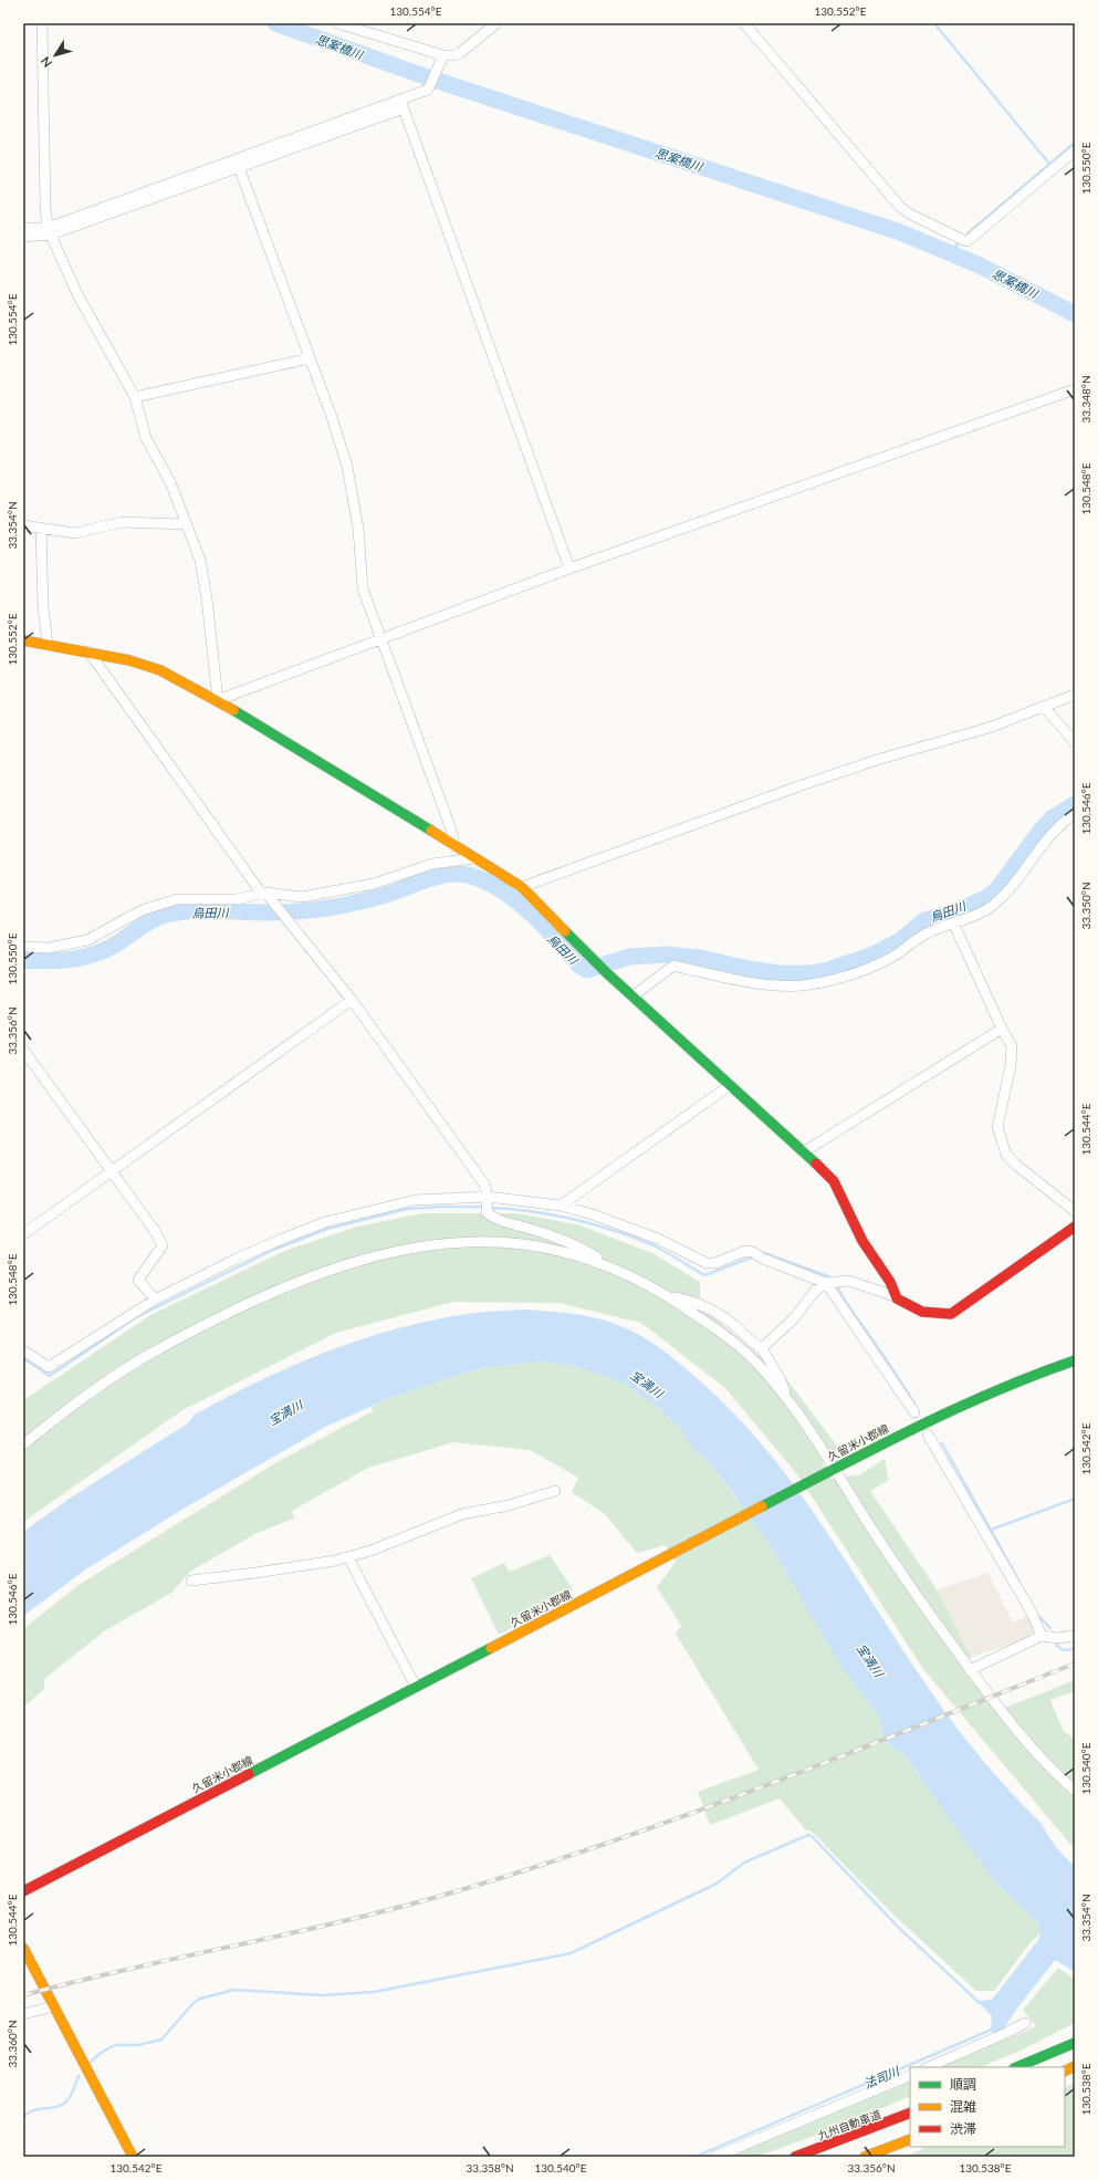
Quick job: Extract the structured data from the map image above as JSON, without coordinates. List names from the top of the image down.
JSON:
{
  "streets": {
    "main road": ["久留米小郡線", "九州自動車道"]
  },
  "water": [
    "思案橋川",
    "烏田川",
    "宝満川",
    "法司川"
  ],
  "legend": ["順調", "混雑", "渋滞"],
  "north": "bottom left",
  "coordinates": [
    "130.554°E",
    "130.552°E",
    "130.550°E",
    "33.348°N",
    "130.548°E",
    "33.354°N",
    "130.546°E",
    "33.350°N",
    "33.356°N",
    "130.544°E",
    "130.542°E",
    "130.540°E",
    "33.360°N",
    "130.538°E",
    "33.358°N"
  ]
}
